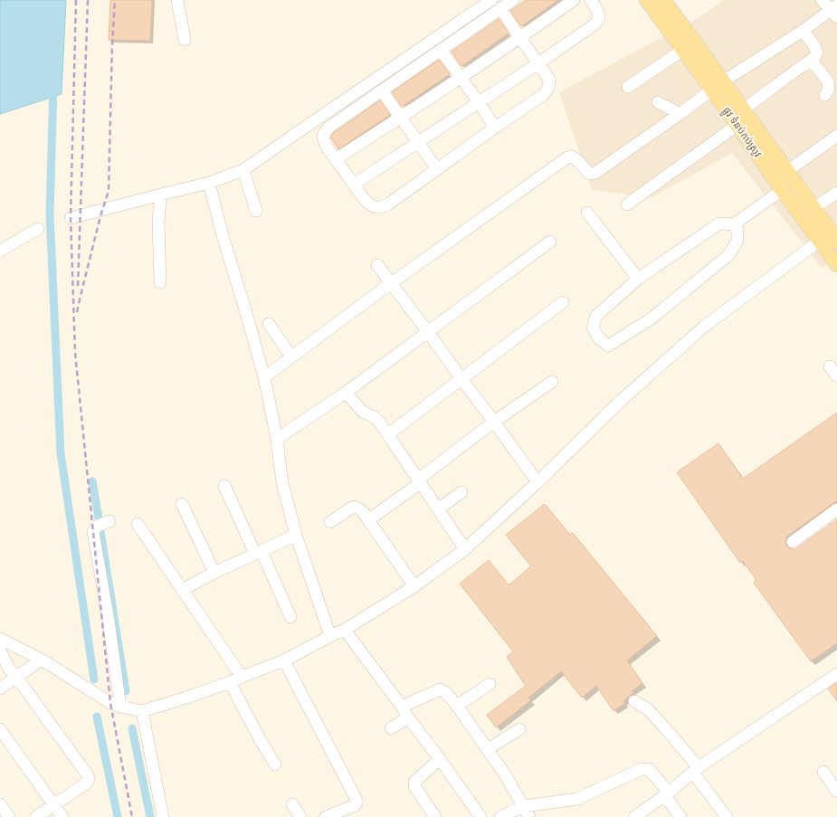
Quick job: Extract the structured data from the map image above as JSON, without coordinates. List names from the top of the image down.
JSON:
{
  "streets": {
    "main road": ["ផ្លូវ ទំនប់កប់ស្រូវ"]
  }
}
